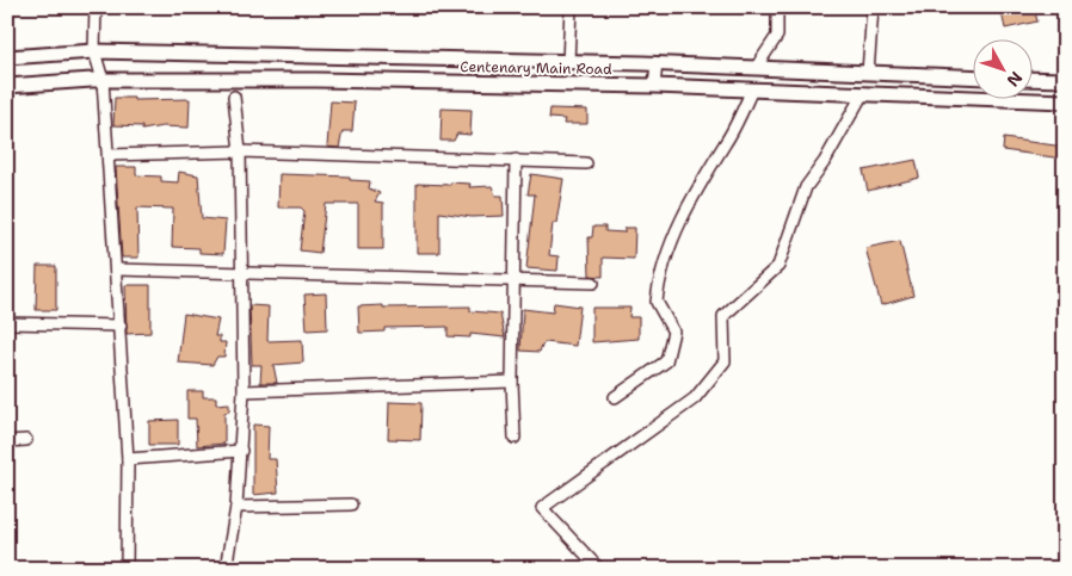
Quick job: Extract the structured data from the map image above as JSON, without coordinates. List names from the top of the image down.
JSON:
{
  "streets": {
    "street": ["Centenary Main Road"]
  },
  "north": "bottom right"
}
